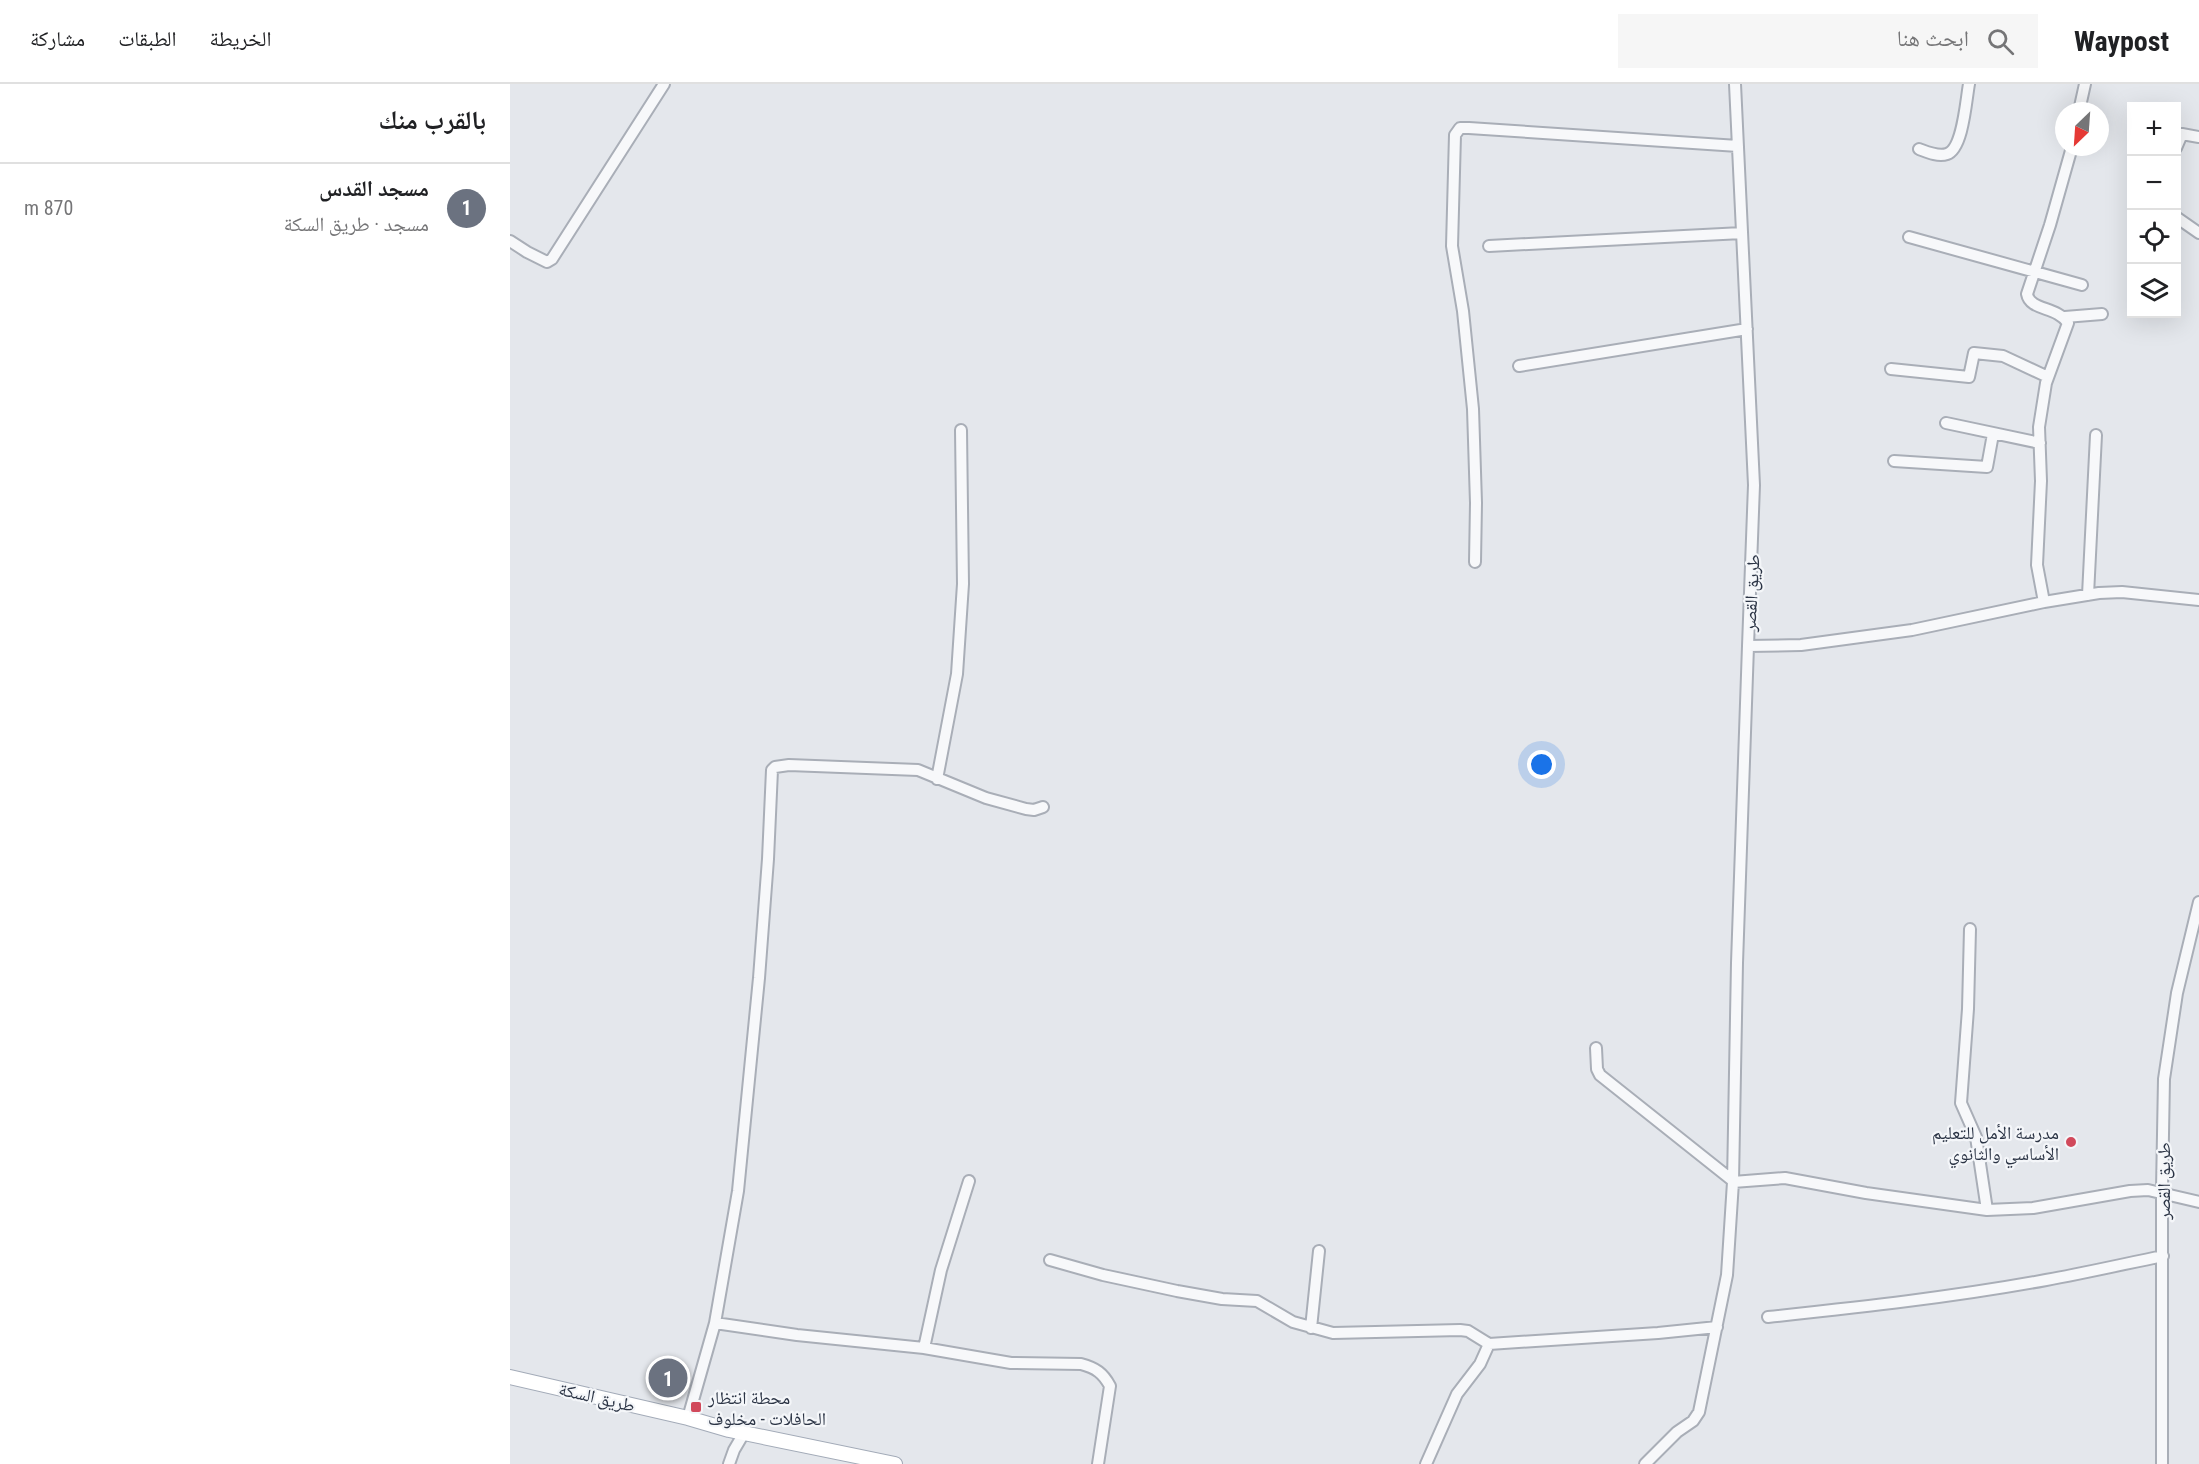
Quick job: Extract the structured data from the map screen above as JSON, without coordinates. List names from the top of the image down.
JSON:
{
  "streets": {
    "main road": ["طريق السكة"],
    "street": ["طريق القصر"]
  },
  "places": {
    "other": ["مدرسة الأمل للتعليم الأساسي والثانوي"],
    "transit": ["محطة انتظار الحافلات - مخلوف"]
  },
  "north": "bottom left",
  "page": {
    "header": "Waypost",
    "search": "ابحث هنا",
    "nav": ["الخريطة", "الطبقات", "مشاركة"],
    "heading": "بالقرب منك",
    "map_buttons": ["+", "−"],
    "list": [
      {
        "mark": "1",
        "name": "مسجد القدس",
        "note": "مسجد · طريق السكة",
        "value": "870 m"
      }
    ],
    "pins": "1"
  }
}
